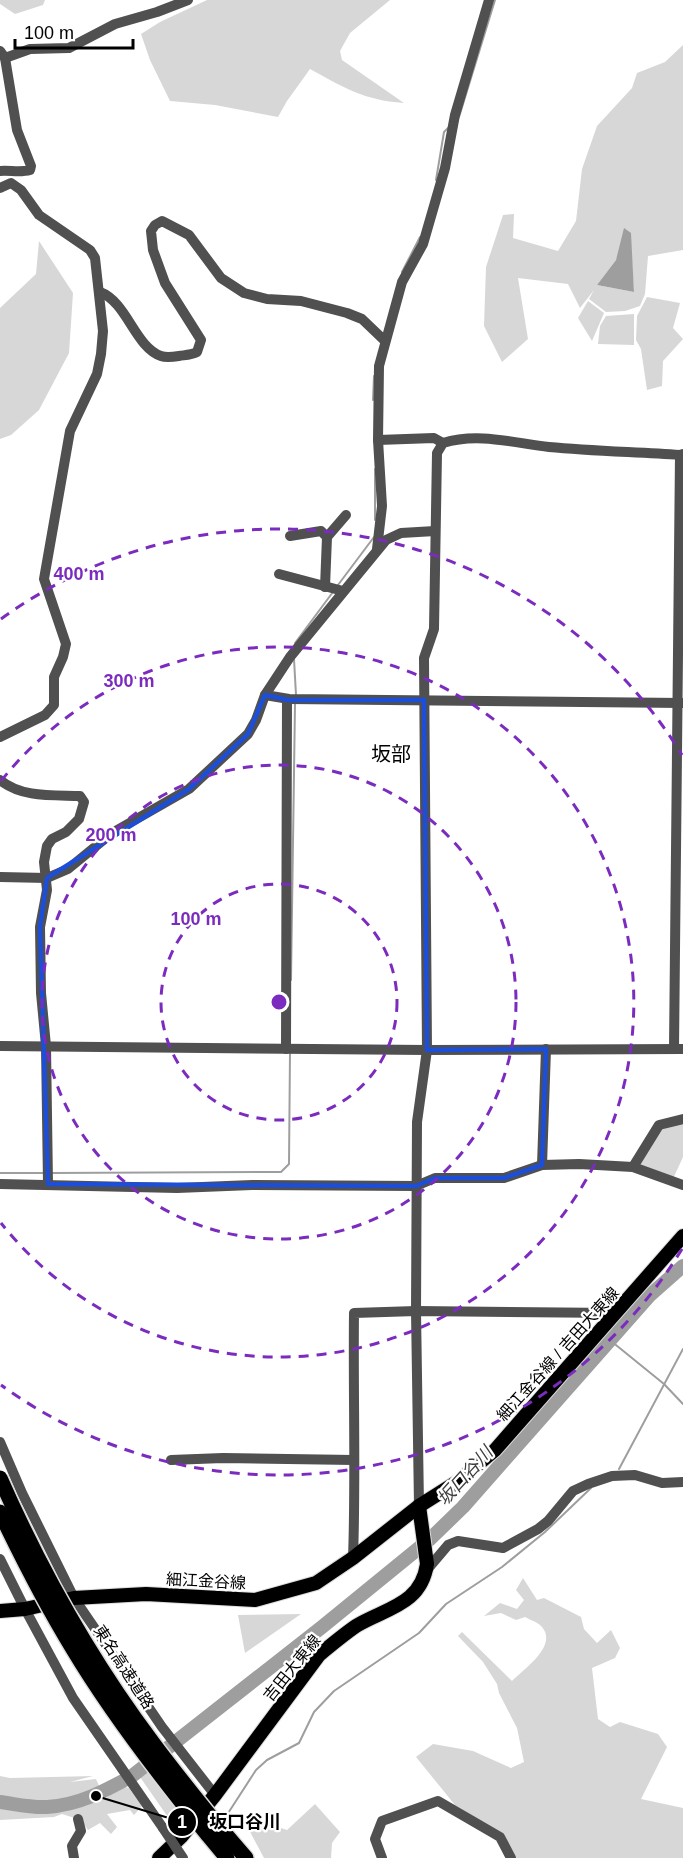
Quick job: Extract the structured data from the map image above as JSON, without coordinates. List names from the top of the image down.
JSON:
{
  "streets": {
    "highway": ["東名高速道路"],
    "main road": ["細江金谷線 / 吉田大東線", "細江金谷線", "吉田大東線"]
  },
  "crossings": [
    ["細江金谷線 / 吉田大東線", "細江金谷線"]
  ],
  "districts": ["坂部"],
  "water": ["坂口谷川"],
  "places": ["坂口谷川"],
  "scale_bar": "100 m",
  "rings": [
    "400 m",
    "300 m",
    "200 m",
    "100 m"
  ]
}
